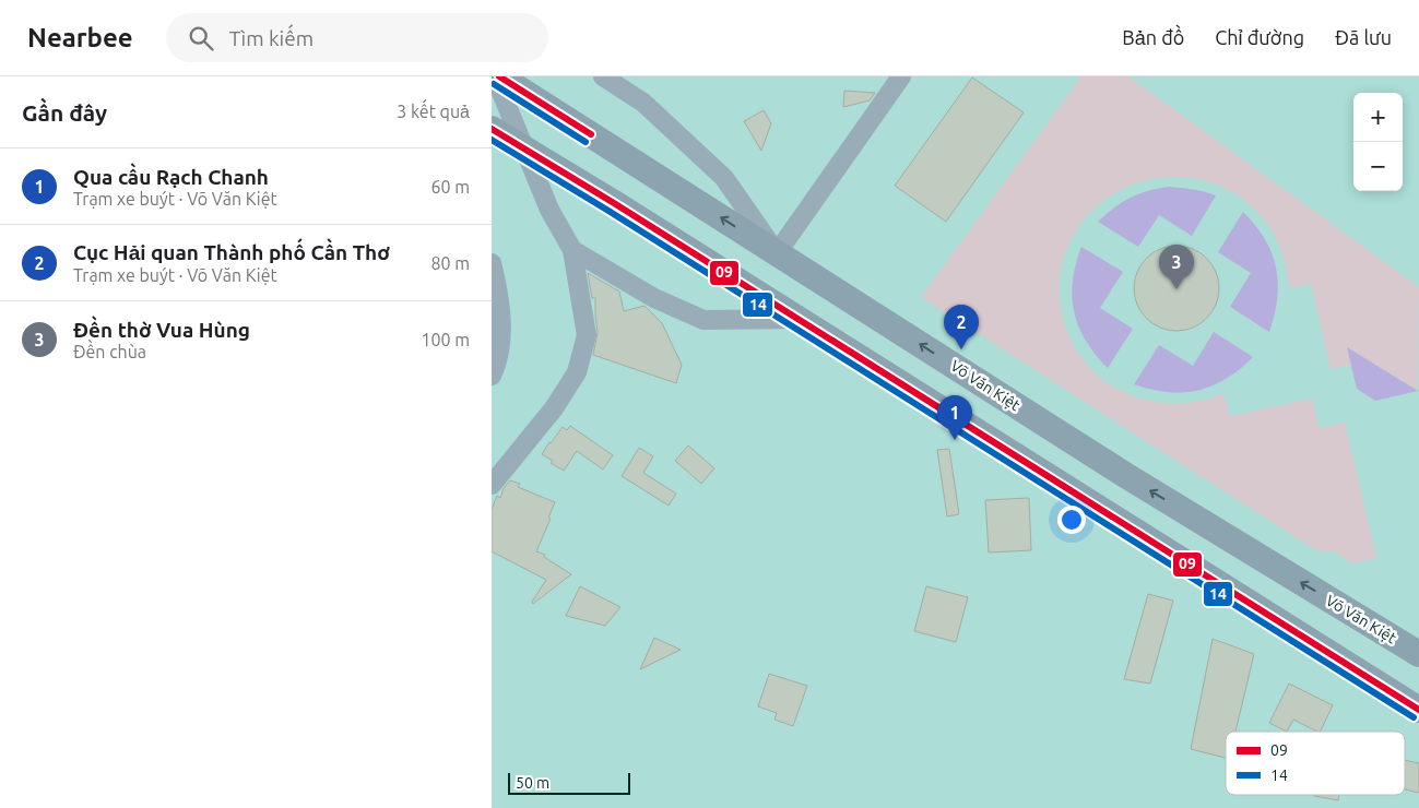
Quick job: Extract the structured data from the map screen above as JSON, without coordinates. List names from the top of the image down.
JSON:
{
  "streets": {
    "main road": ["Võ Văn Kiệt"]
  },
  "lines": ["transit line 09", "transit line 14"],
  "legend": ["09", "14"],
  "scale_bar": "50 m",
  "page": {
    "header": "Nearbee",
    "search": "Tìm kiếm",
    "nav": ["Bản đồ", "Chỉ đường", "Đã lưu"],
    "heading": ["Gần đây", "3 kết quả"],
    "map_buttons": ["+", "−"],
    "list": [
      {
        "mark": "1",
        "name": "Qua cầu Rạch Chanh",
        "note": "Trạm xe buýt · Võ Văn Kiệt",
        "value": "60 m"
      },
      {
        "mark": "2",
        "name": "Cục Hải quan Thành phố Cần Thơ",
        "note": "Trạm xe buýt · Võ Văn Kiệt",
        "value": "80 m"
      },
      {
        "mark": "3",
        "name": "Đền thờ Vua Hùng",
        "note": "Đền chùa",
        "value": "100 m"
      }
    ],
    "pins": ["3", "2", "1"],
    "scale": "50 m"
  }
}
